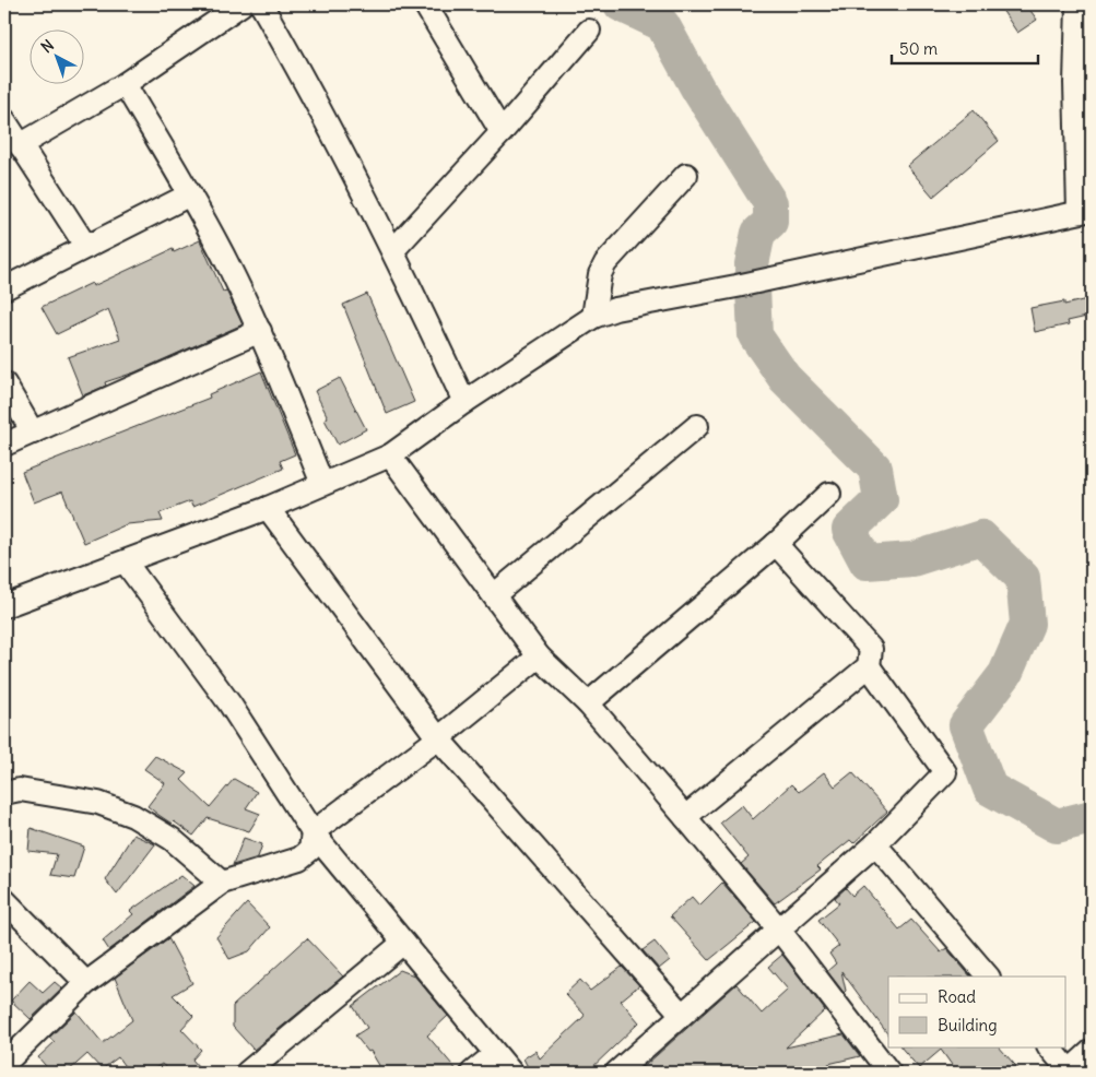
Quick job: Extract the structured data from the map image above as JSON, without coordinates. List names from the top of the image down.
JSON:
{
  "legend": ["Road", "Building"],
  "scale_bar": "50 m",
  "north": "top left"
}
